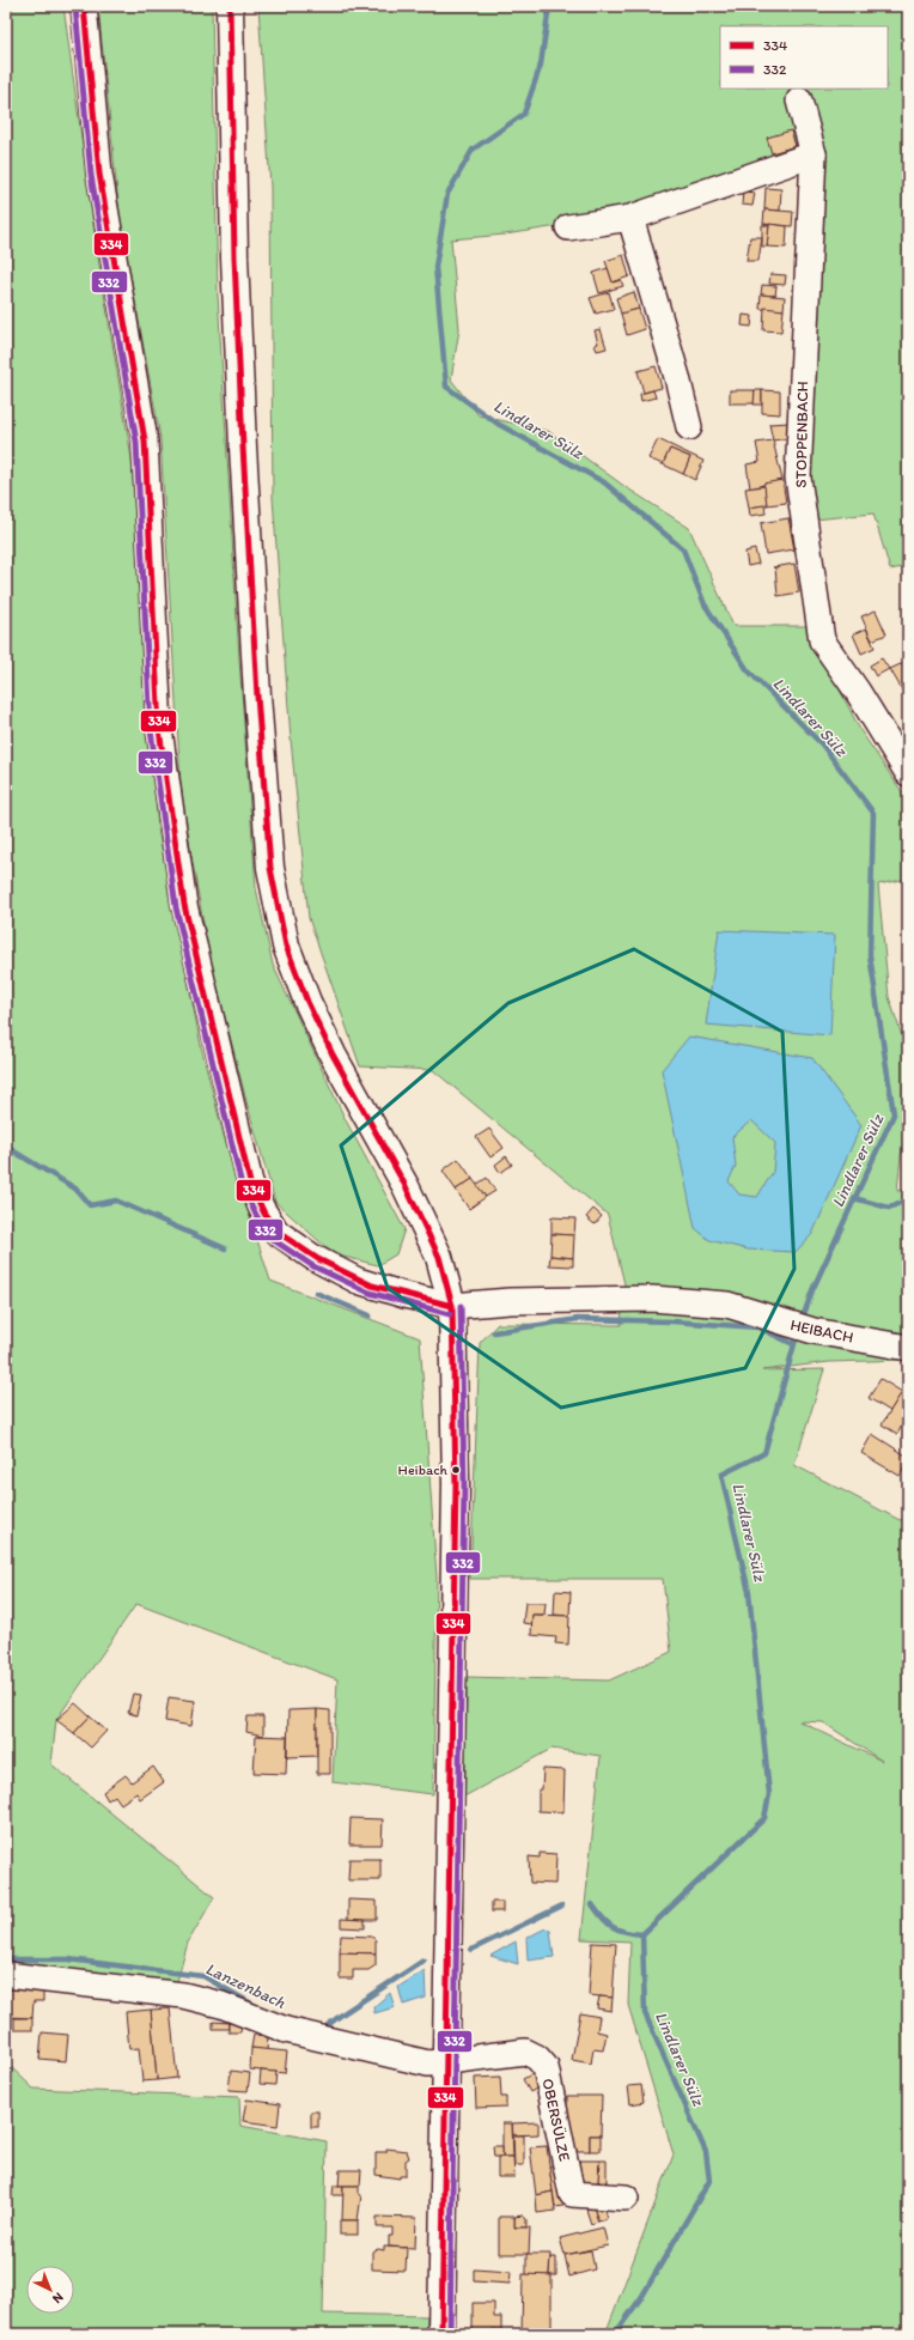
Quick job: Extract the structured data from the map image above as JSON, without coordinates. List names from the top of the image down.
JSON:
{
  "streets": {
    "street": ["STOPPENBACH", "HEIBACH", "OBERSÜLZE"]
  },
  "water": ["Lindlarer Sülz", "Lanzenbach"],
  "places": ["Heibach"],
  "lines": ["transit line 334", "transit line 332"],
  "legend": ["334", "332"],
  "north": "bottom right"
}
